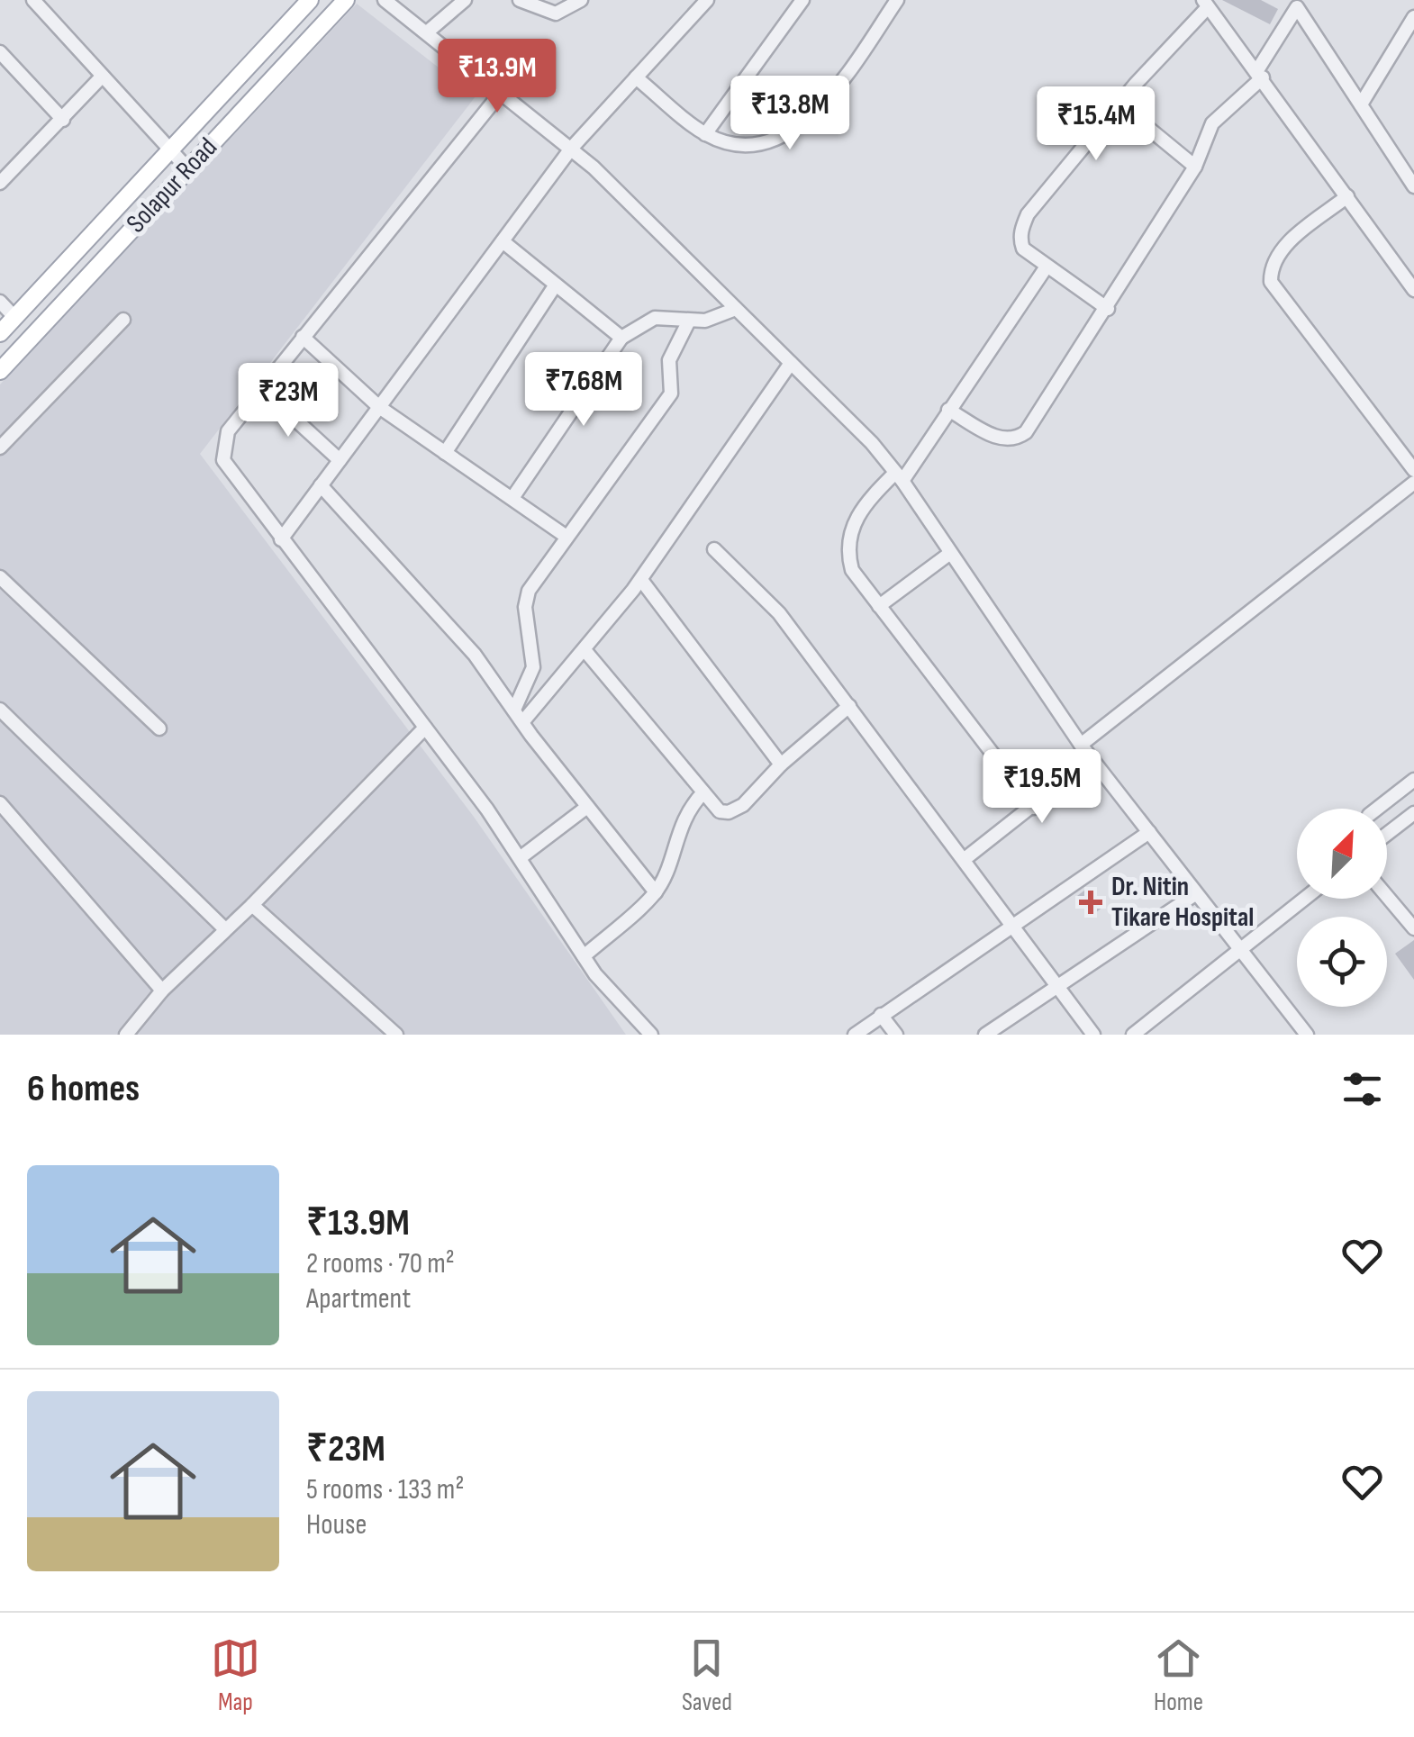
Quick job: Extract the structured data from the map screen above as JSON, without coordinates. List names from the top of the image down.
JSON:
{
  "streets": {
    "main road": ["Solapur Road"]
  },
  "places": {
    "health": ["Dr. Nitin Tikare Hospital"]
  },
  "north": "top right",
  "page": {
    "price": [
      "₹13.9M",
      "₹13.8M",
      "₹15.4M",
      "₹7.68M",
      "₹23M",
      "₹19.5M"
    ],
    "heading": "6 homes",
    "list": [
      {
        "name": "₹13.9M",
        "note": "2 rooms · 70 m² · Apartment"
      },
      {
        "name": "₹23M",
        "note": "5 rooms · 133 m² · House"
      }
    ],
    "tabs": ["Map", "Saved", "Home"]
  }
}
